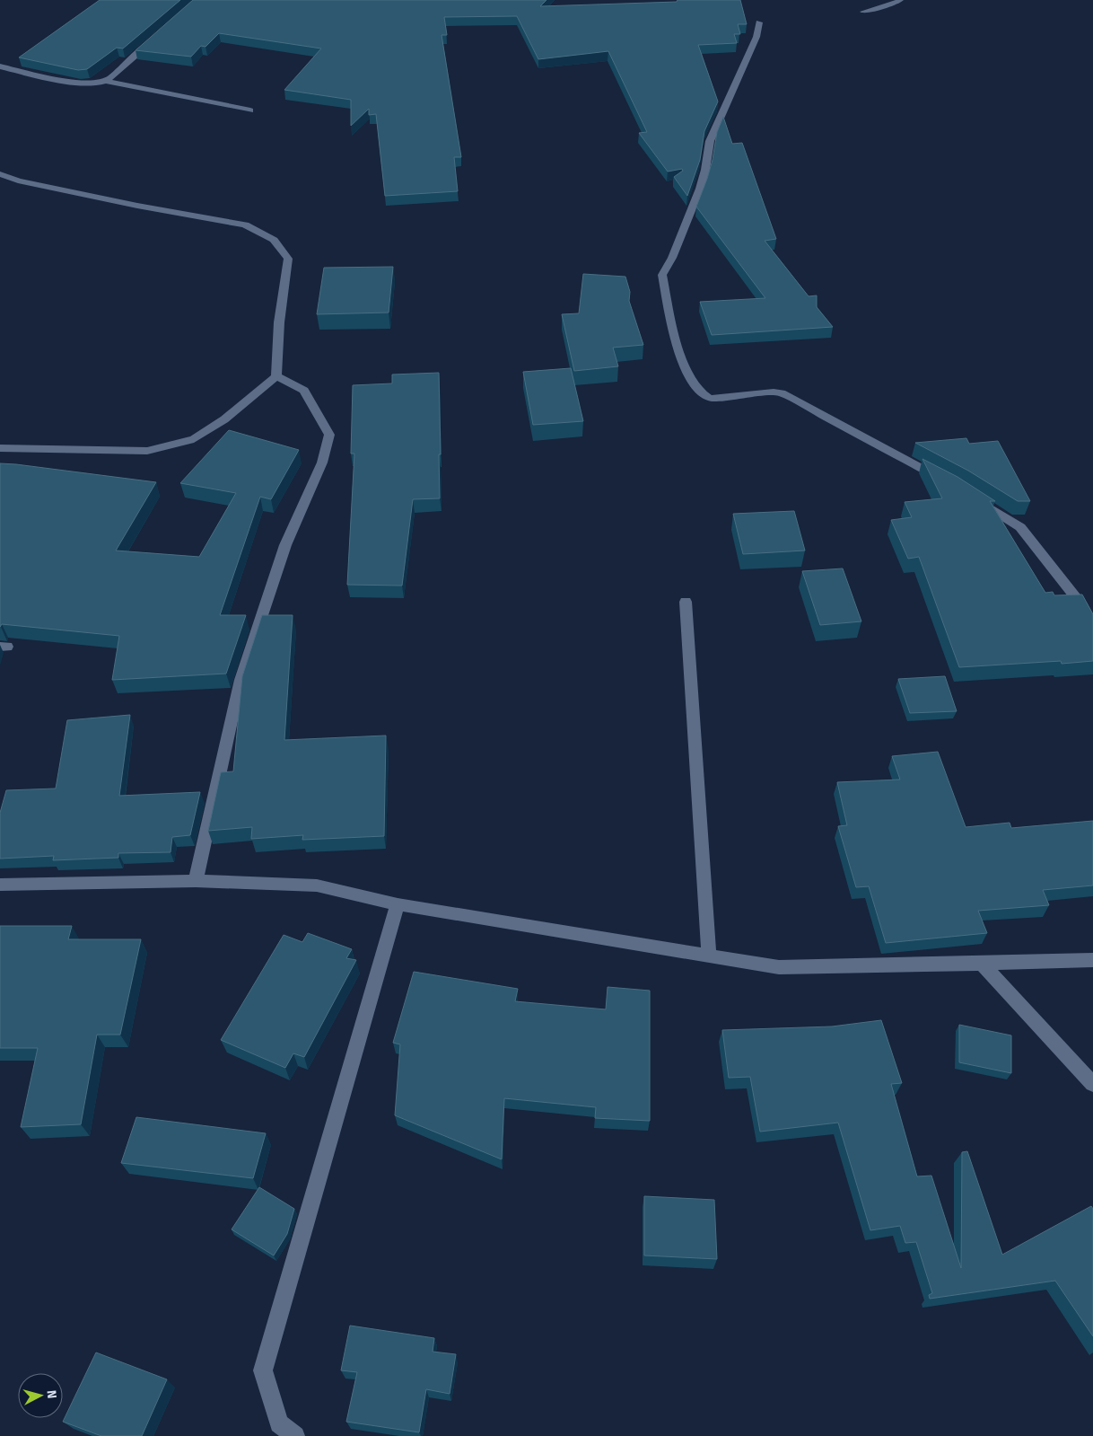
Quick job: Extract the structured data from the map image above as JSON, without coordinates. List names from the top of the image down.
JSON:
{
  "north": "right"
}
